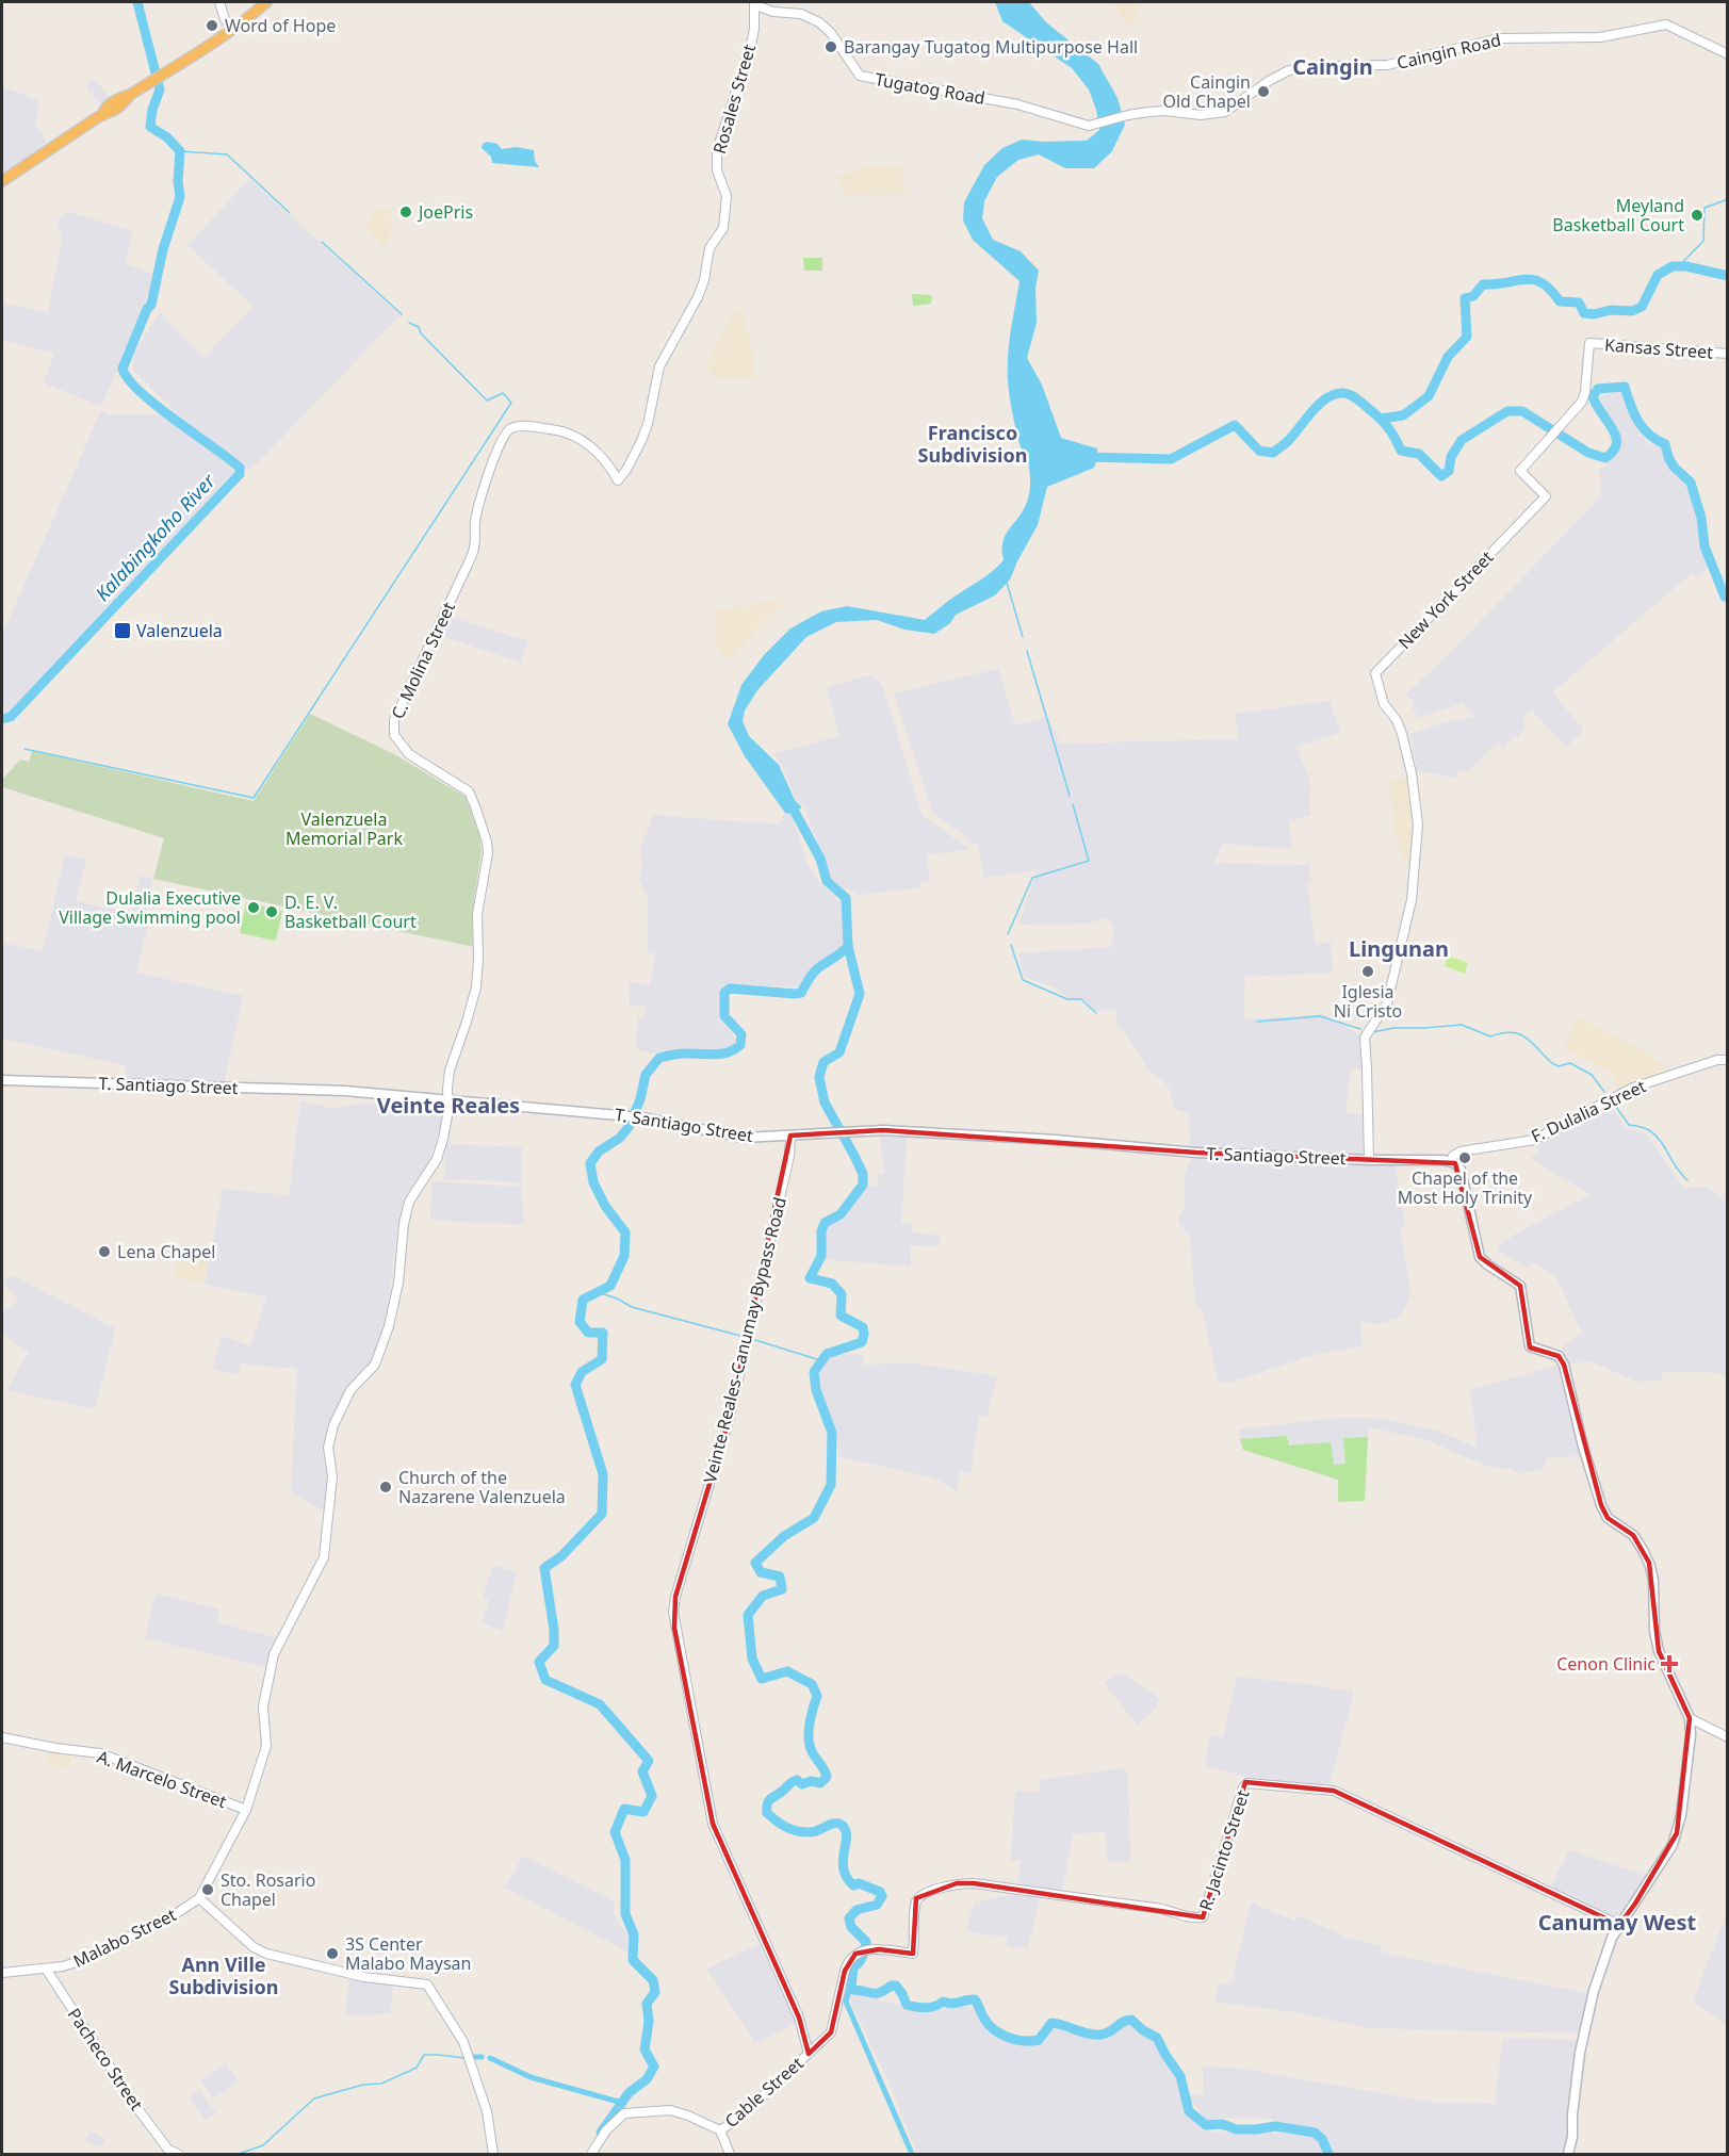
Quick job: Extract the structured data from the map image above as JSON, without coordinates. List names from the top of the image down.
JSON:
{
  "streets": {
    "main road": ["T. Santiago Street"],
    "street": [
      "Caingin Road",
      "Tugatog Road",
      "Rosales Street",
      "Kansas Street",
      "New York Street",
      "C. Molina Street",
      "F. Dulalia Street",
      "Veinte Reales-Canumay Bypass Road",
      "A. Marcelo Street",
      "R. Jacinto Street",
      "Malabo Street",
      "Pacheco Street",
      "Cable Street"
    ]
  },
  "crossings": [
    ["Caingin Road", "Tugatog Road"],
    ["Tugatog Road", "Rosales Street"],
    ["Rosales Street", "C. Molina Street"],
    ["Kansas Street", "New York Street"],
    ["New York Street", "T. Santiago Street"],
    ["C. Molina Street", "T. Santiago Street"],
    ["C. Molina Street", "A. Marcelo Street"],
    ["C. Molina Street", "Malabo Street"],
    ["T. Santiago Street", "F. Dulalia Street"],
    ["T. Santiago Street", "Veinte Reales-Canumay Bypass Road"],
    ["Veinte Reales-Canumay Bypass Road", "R. Jacinto Street"],
    ["Veinte Reales-Canumay Bypass Road", "Cable Street"],
    ["R. Jacinto Street", "Cable Street"],
    ["Malabo Street", "Pacheco Street"]
  ],
  "districts": [
    "Caingin",
    "Francisco Subdivision",
    "Lingunan",
    "Veinte Reales",
    "Canumay West",
    "Ann Ville Subdivision"
  ],
  "water": ["Kalabingkoho River"],
  "parks": ["Valenzuela Memorial Park"],
  "places": {
    "other": [
      "Word of Hope",
      "Barangay Tugatog Multipurpose Hall",
      "Caingin Old Chapel",
      "JoePris",
      "Meyland Basketball Court",
      "Dulalia Executive Village Swimming pool",
      "D. E. V. Basketball Court",
      "Iglesia Ni Cristo",
      "Chapel of the Most Holy Trinity",
      "Lena Chapel",
      "Church of the Nazarene Valenzuela",
      "Sto. Rosario Chapel",
      "3S Center Malabo Maysan"
    ],
    "transit": ["Valenzuela"],
    "health": ["Cenon Clinic"]
  }
}
